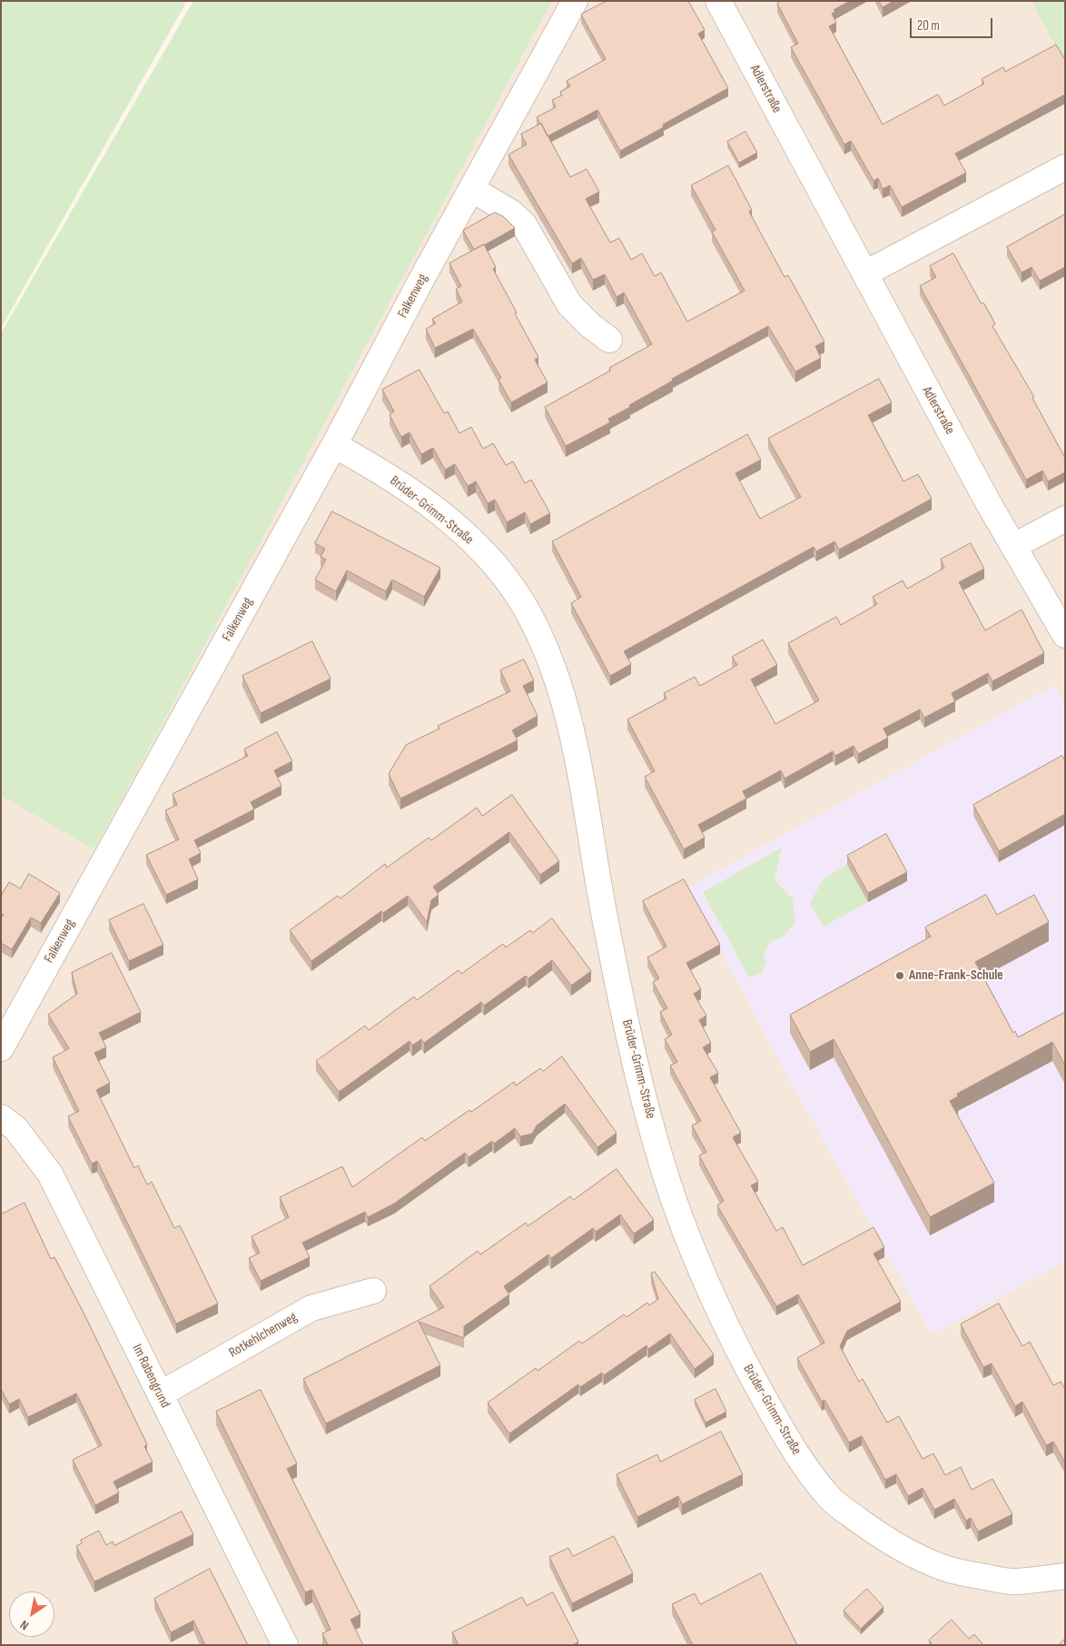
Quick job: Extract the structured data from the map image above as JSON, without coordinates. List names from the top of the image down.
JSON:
{
  "streets": {
    "street": [
      "Adlerstraße",
      "Falkenweg",
      "Brüder-Grimm-Straße",
      "Rotkehlchenweg",
      "Im Rabengrund"
    ]
  },
  "crossings": [
    ["Falkenweg", "Brüder-Grimm-Straße"],
    ["Rotkehlchenweg", "Im Rabengrund"]
  ],
  "places": ["Anne-Frank-Schule"],
  "scale_bar": "20 m",
  "north": "bottom left"
}
